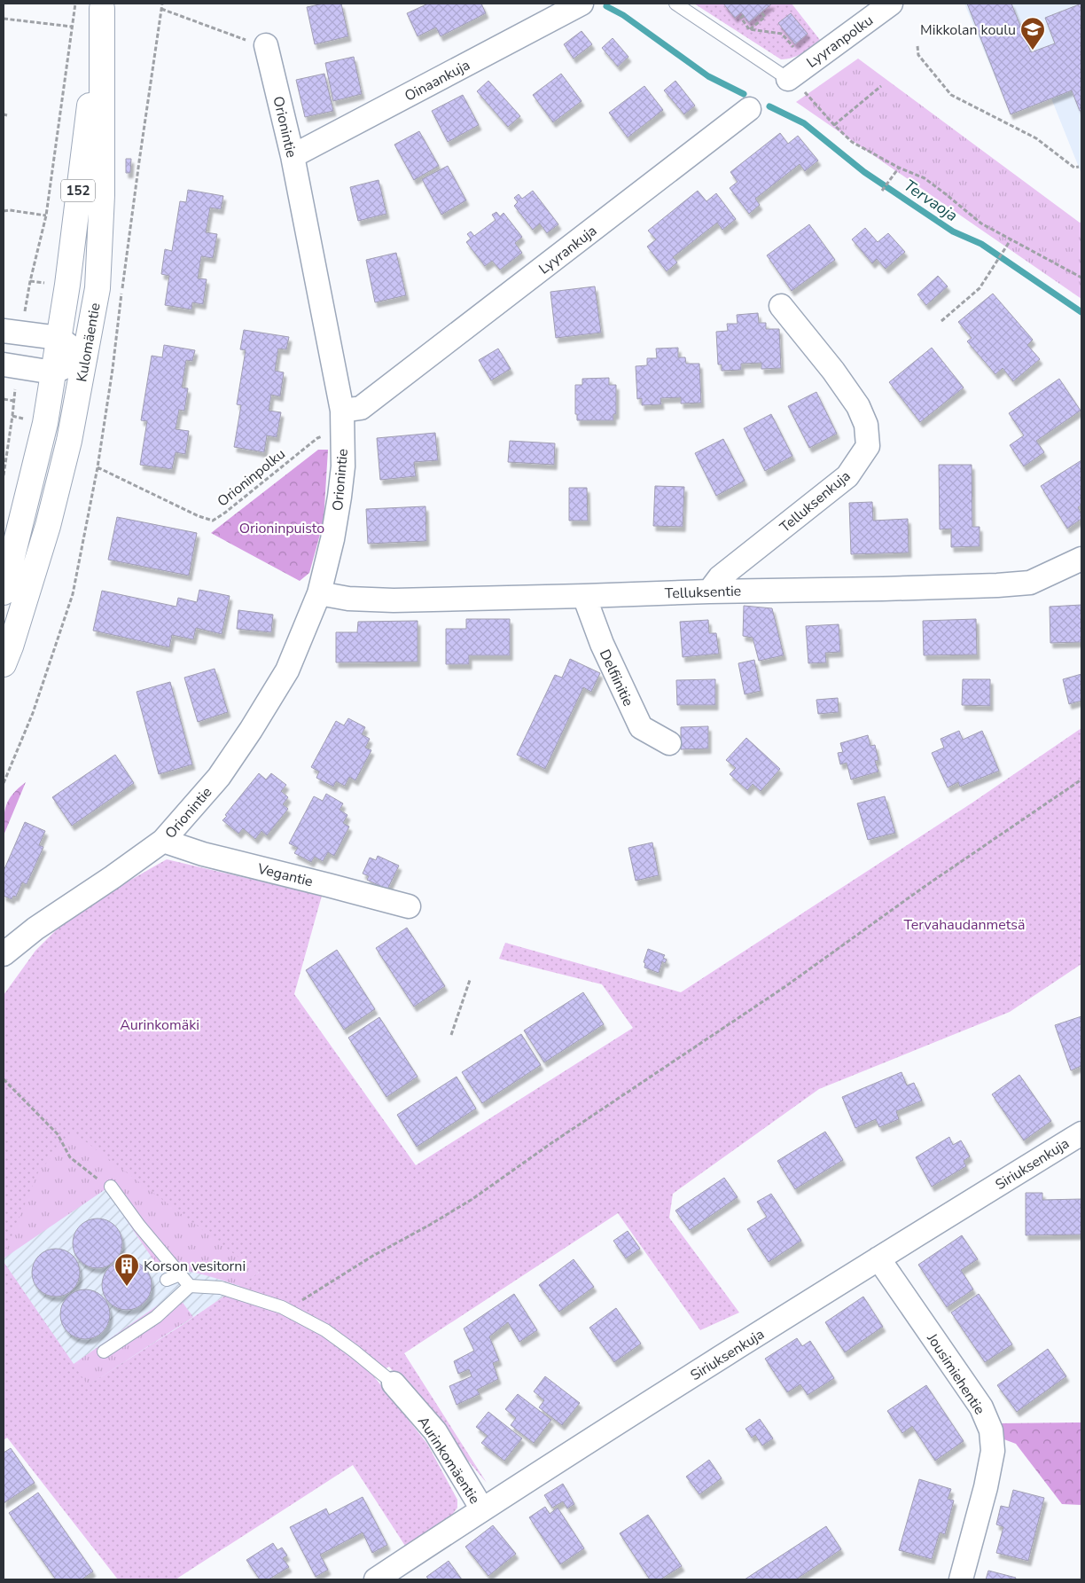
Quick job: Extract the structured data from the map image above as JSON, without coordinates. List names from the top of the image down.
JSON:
{
  "streets": {
    "main road": ["152", "Kulomäentie"],
    "street": [
      "Lyyranpolku",
      "Oinaankuja",
      "Orionintie",
      "Lyyrankuja",
      "Telluksenkuja",
      "Telluksentie",
      "Delfiinitie",
      "Vegantie",
      "Siriuksenkuja",
      "Jousimiehentie",
      "Aurinkomäentie"
    ],
    "path": ["Orioninpolku"]
  },
  "crossings": [
    ["Oinaankuja", "Orionintie"],
    ["Orionintie", "Lyyrankuja"],
    ["Orionintie", "Orioninpolku"],
    ["Orionintie", "Telluksentie"],
    ["Orionintie", "Vegantie"],
    ["Lyyrankuja", "Orioninpolku"],
    ["Telluksenkuja", "Telluksentie"],
    ["Telluksentie", "Delfiinitie"],
    ["Siriuksenkuja", "Jousimiehentie"],
    ["Siriuksenkuja", "Aurinkomäentie"]
  ],
  "water": ["Tervaoja"],
  "parks": ["Orioninpuisto", "Tervahaudanmetsä", "Aurinkomäki"],
  "places": {
    "school or university": ["Mikkolan koulu"],
    "building": ["Korson vesitorni"]
  }
}
